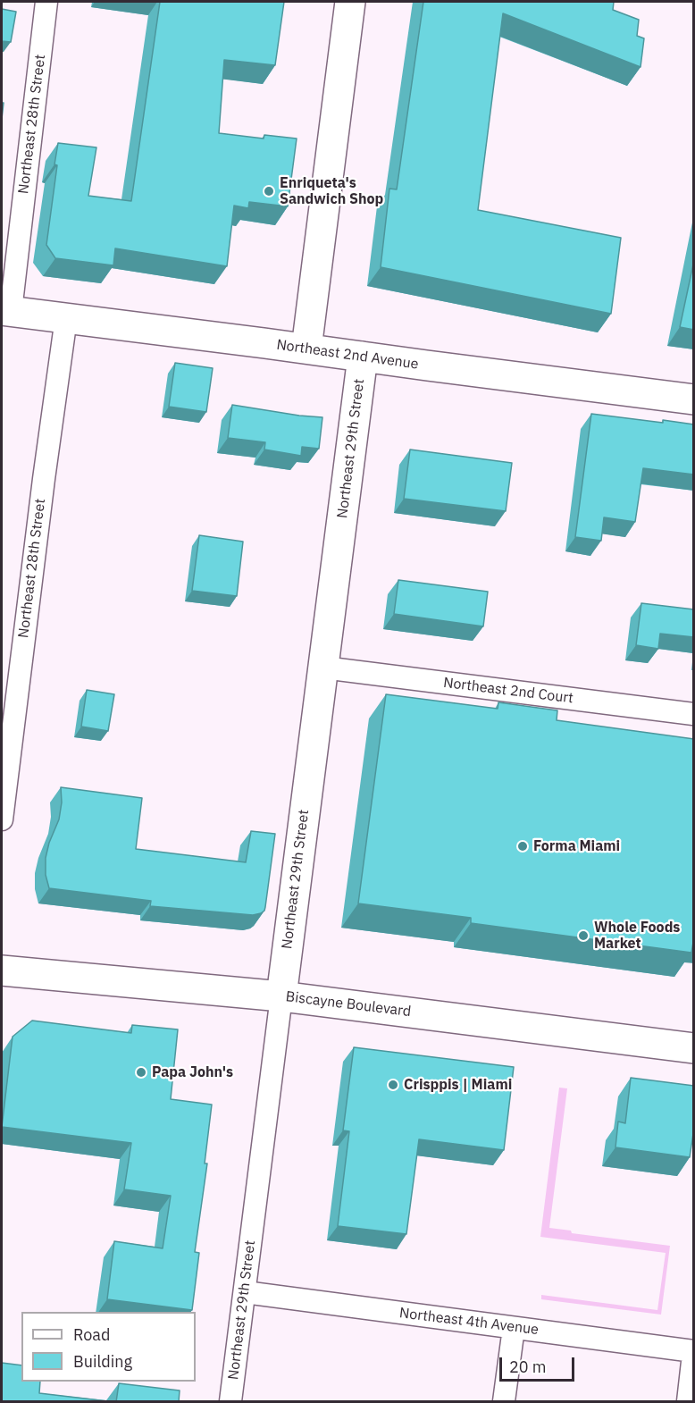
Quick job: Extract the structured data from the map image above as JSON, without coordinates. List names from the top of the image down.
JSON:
{
  "streets": {
    "main road": ["Northeast 2nd Avenue", "Northeast 29th Street", "Biscayne Boulevard"],
    "street": ["Northeast 28th Street", "Northeast 2nd Court", "Northeast 4th Avenue"]
  },
  "crossings": [
    ["Northeast 28th Street", "Northeast 2nd Avenue"],
    ["Northeast 2nd Avenue", "Northeast 29th Street"],
    ["Northeast 29th Street", "Northeast 2nd Court"],
    ["Northeast 29th Street", "Biscayne Boulevard"],
    ["Northeast 29th Street", "Northeast 4th Avenue"]
  ],
  "places": [
    "Enriqueta's Sandwich Shop",
    "Forma Miami",
    "Whole Foods Market",
    "Papa John's",
    "Crisppis | Miami"
  ],
  "legend": ["Road", "Building"],
  "scale_bar": "20 m"
}
